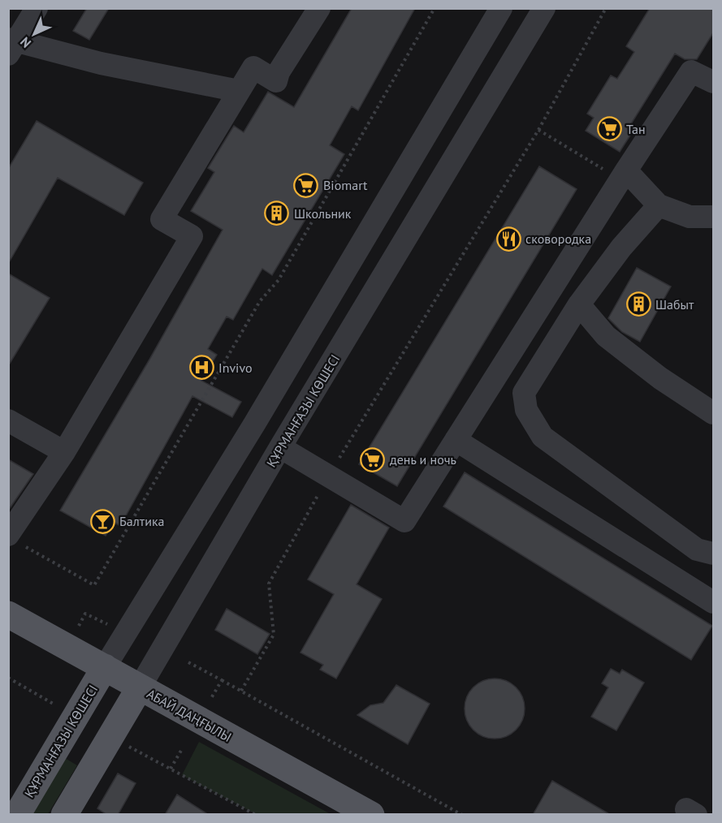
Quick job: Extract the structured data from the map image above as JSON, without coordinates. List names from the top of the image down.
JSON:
{
  "streets": {
    "main road": ["ҚҰРМАНҒАЗЫ КӨШЕСІ", "АБАЙ ДАҢҒЫЛЫ"]
  },
  "crossings": [
    ["ҚҰРМАНҒАЗЫ КӨШЕСІ", "АБАЙ ДАҢҒЫЛЫ"]
  ],
  "places": {
    "supermarket": ["Тан", "Biomart", "день и ночь"],
    "building": ["Школьник", "Шабыт"],
    "restaurant": ["сковородка"],
    "hospital": ["Invivo"],
    "bar": ["Балтика"]
  },
  "north": "bottom left"
}
